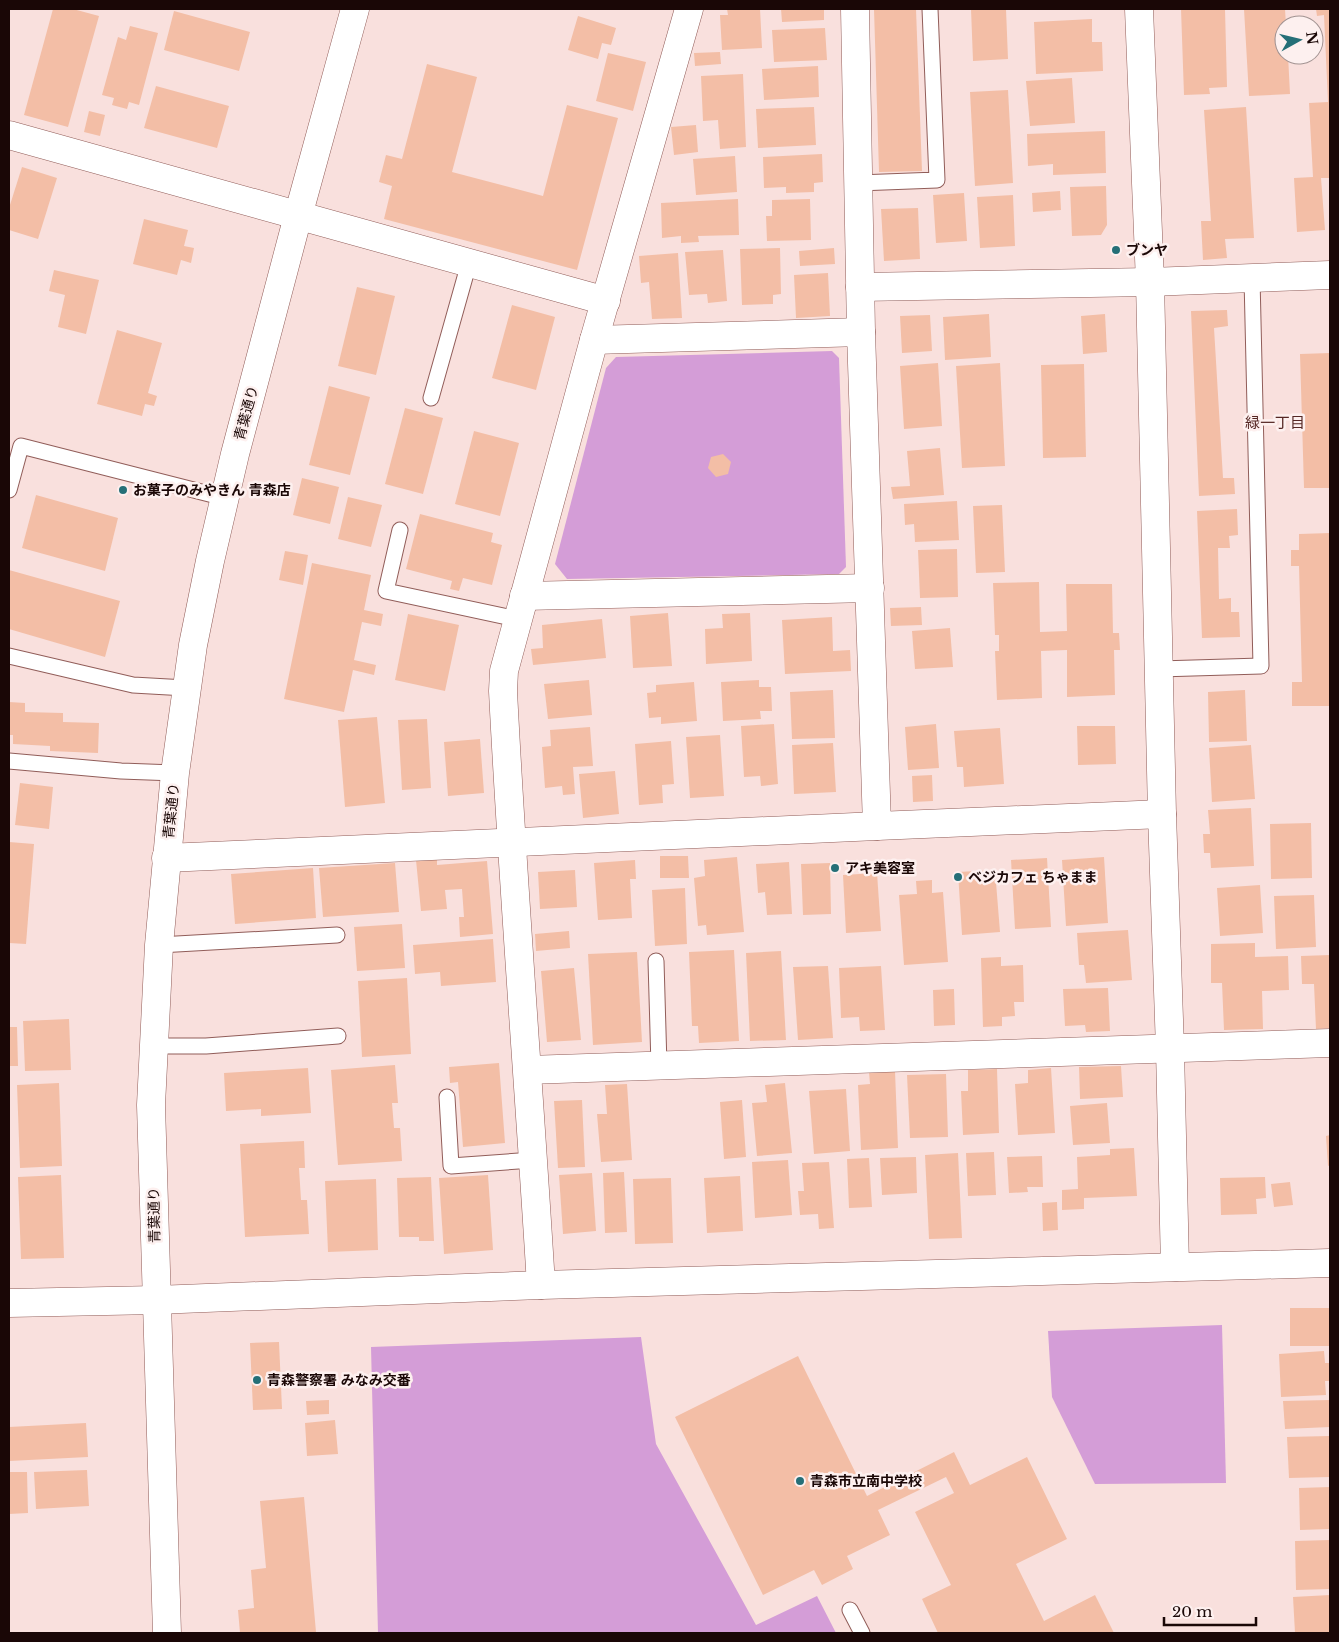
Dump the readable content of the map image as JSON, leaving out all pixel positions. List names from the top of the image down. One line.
{"streets":{"street":["青葉通り"]},"districts":["緑一丁目"],"places":["ブンヤ","お菓子のみやきん 青森店","アキ美容室","ベジカフェ ちゃまま","青森警察署 みなみ交番","青森市立南中学校"],"scale_bar":"20 m","north":"right"}
